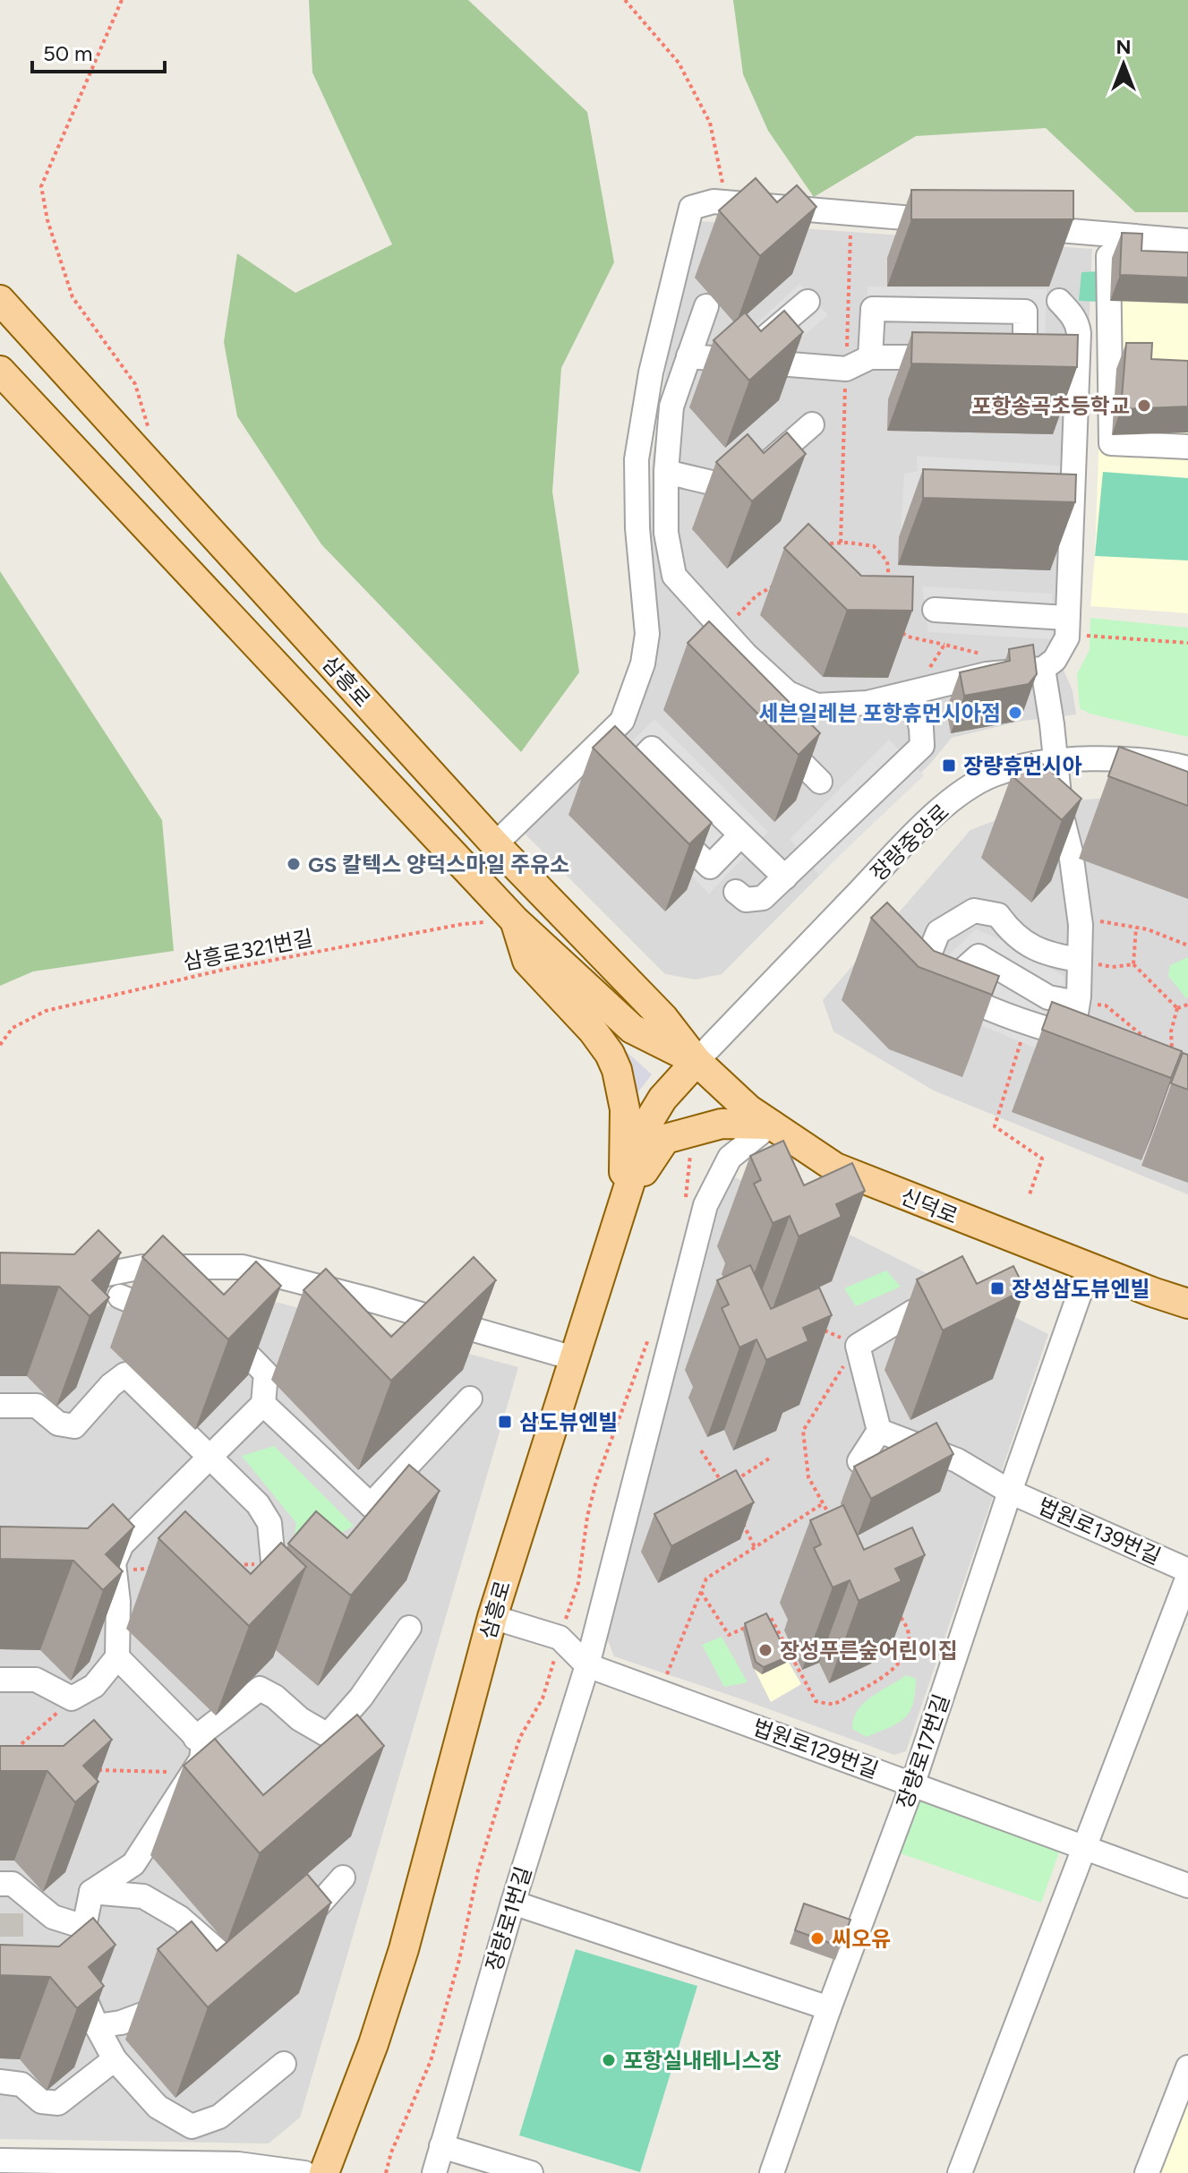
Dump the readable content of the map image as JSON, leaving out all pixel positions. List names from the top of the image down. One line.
{"streets":{"main road":["삼흥로","신덕로"],"street":["장량중앙로","법원로139번길","법원로129번길","장량로17번길","장량로1번길"],"path":["삼흥로321번길"]},"crossings":[["삼흥로","장량중앙로"],["삼흥로","삼흥로321번길"],["삼흥로","신덕로"],["삼흥로","법원로129번길"],["장량중앙로","신덕로"],["신덕로","장량로1번길"],["법원로139번길","장량로17번길"],["법원로129번길","장량로17번길"],["법원로129번길","장량로1번길"]],"places":{"other":["포항송곡초등학교","세븐일레븐 포항휴먼시아점","GS 칼텍스 양덕스마일 주유소","장성푸른숲어린이집","씨오유","포항실내테니스장"],"transit":["장량휴먼시아","장성삼도뷰엔빌","삼도뷰엔빌"]},"scale_bar":"50 m","north":"top"}
